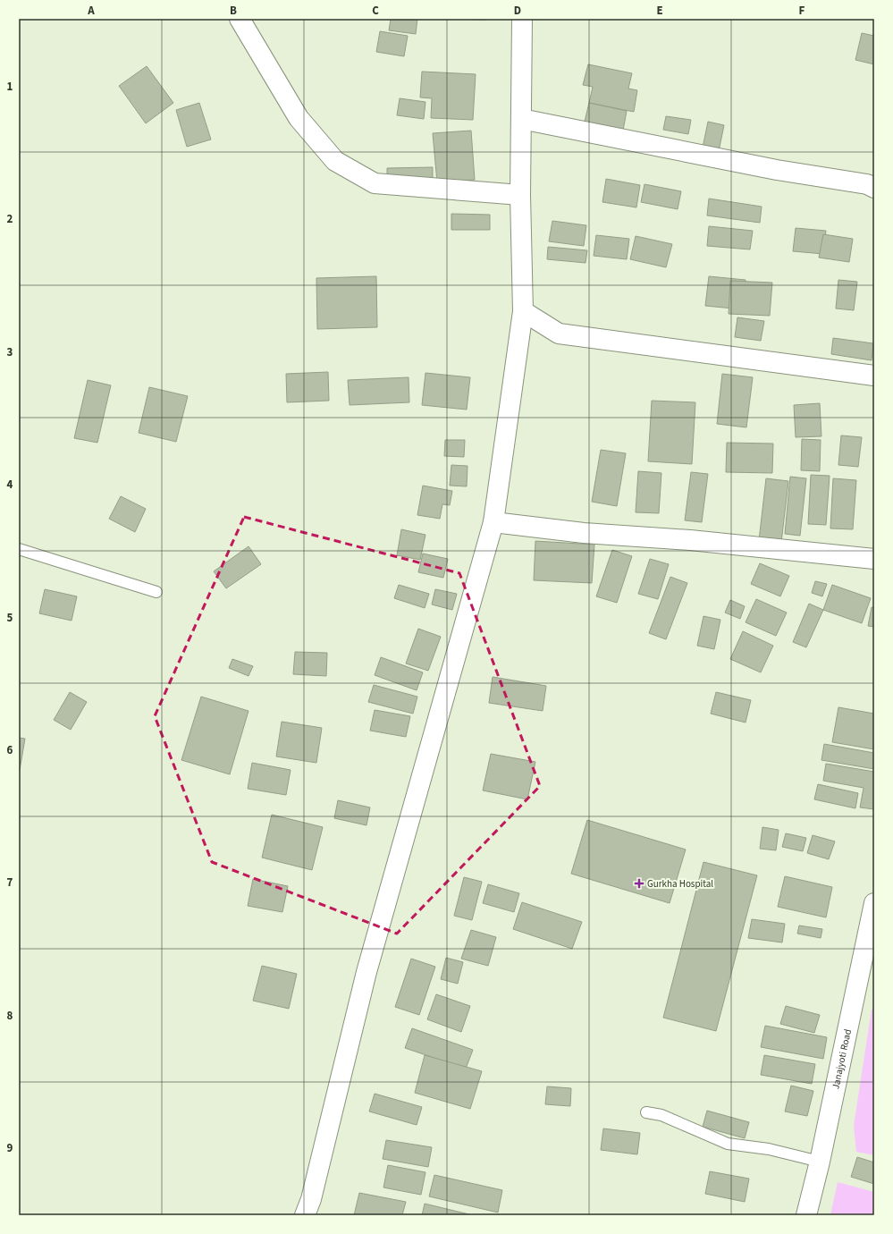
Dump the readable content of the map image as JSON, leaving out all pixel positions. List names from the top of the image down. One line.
{"streets":{"street":["Janajyoti Road"]},"places":{"health":["Gurkha Hospital"]},"grid":{"columns":["A","B","C","D","E","F"],"rows":["1","2","3","4","5","6","7","8","9"]}}
